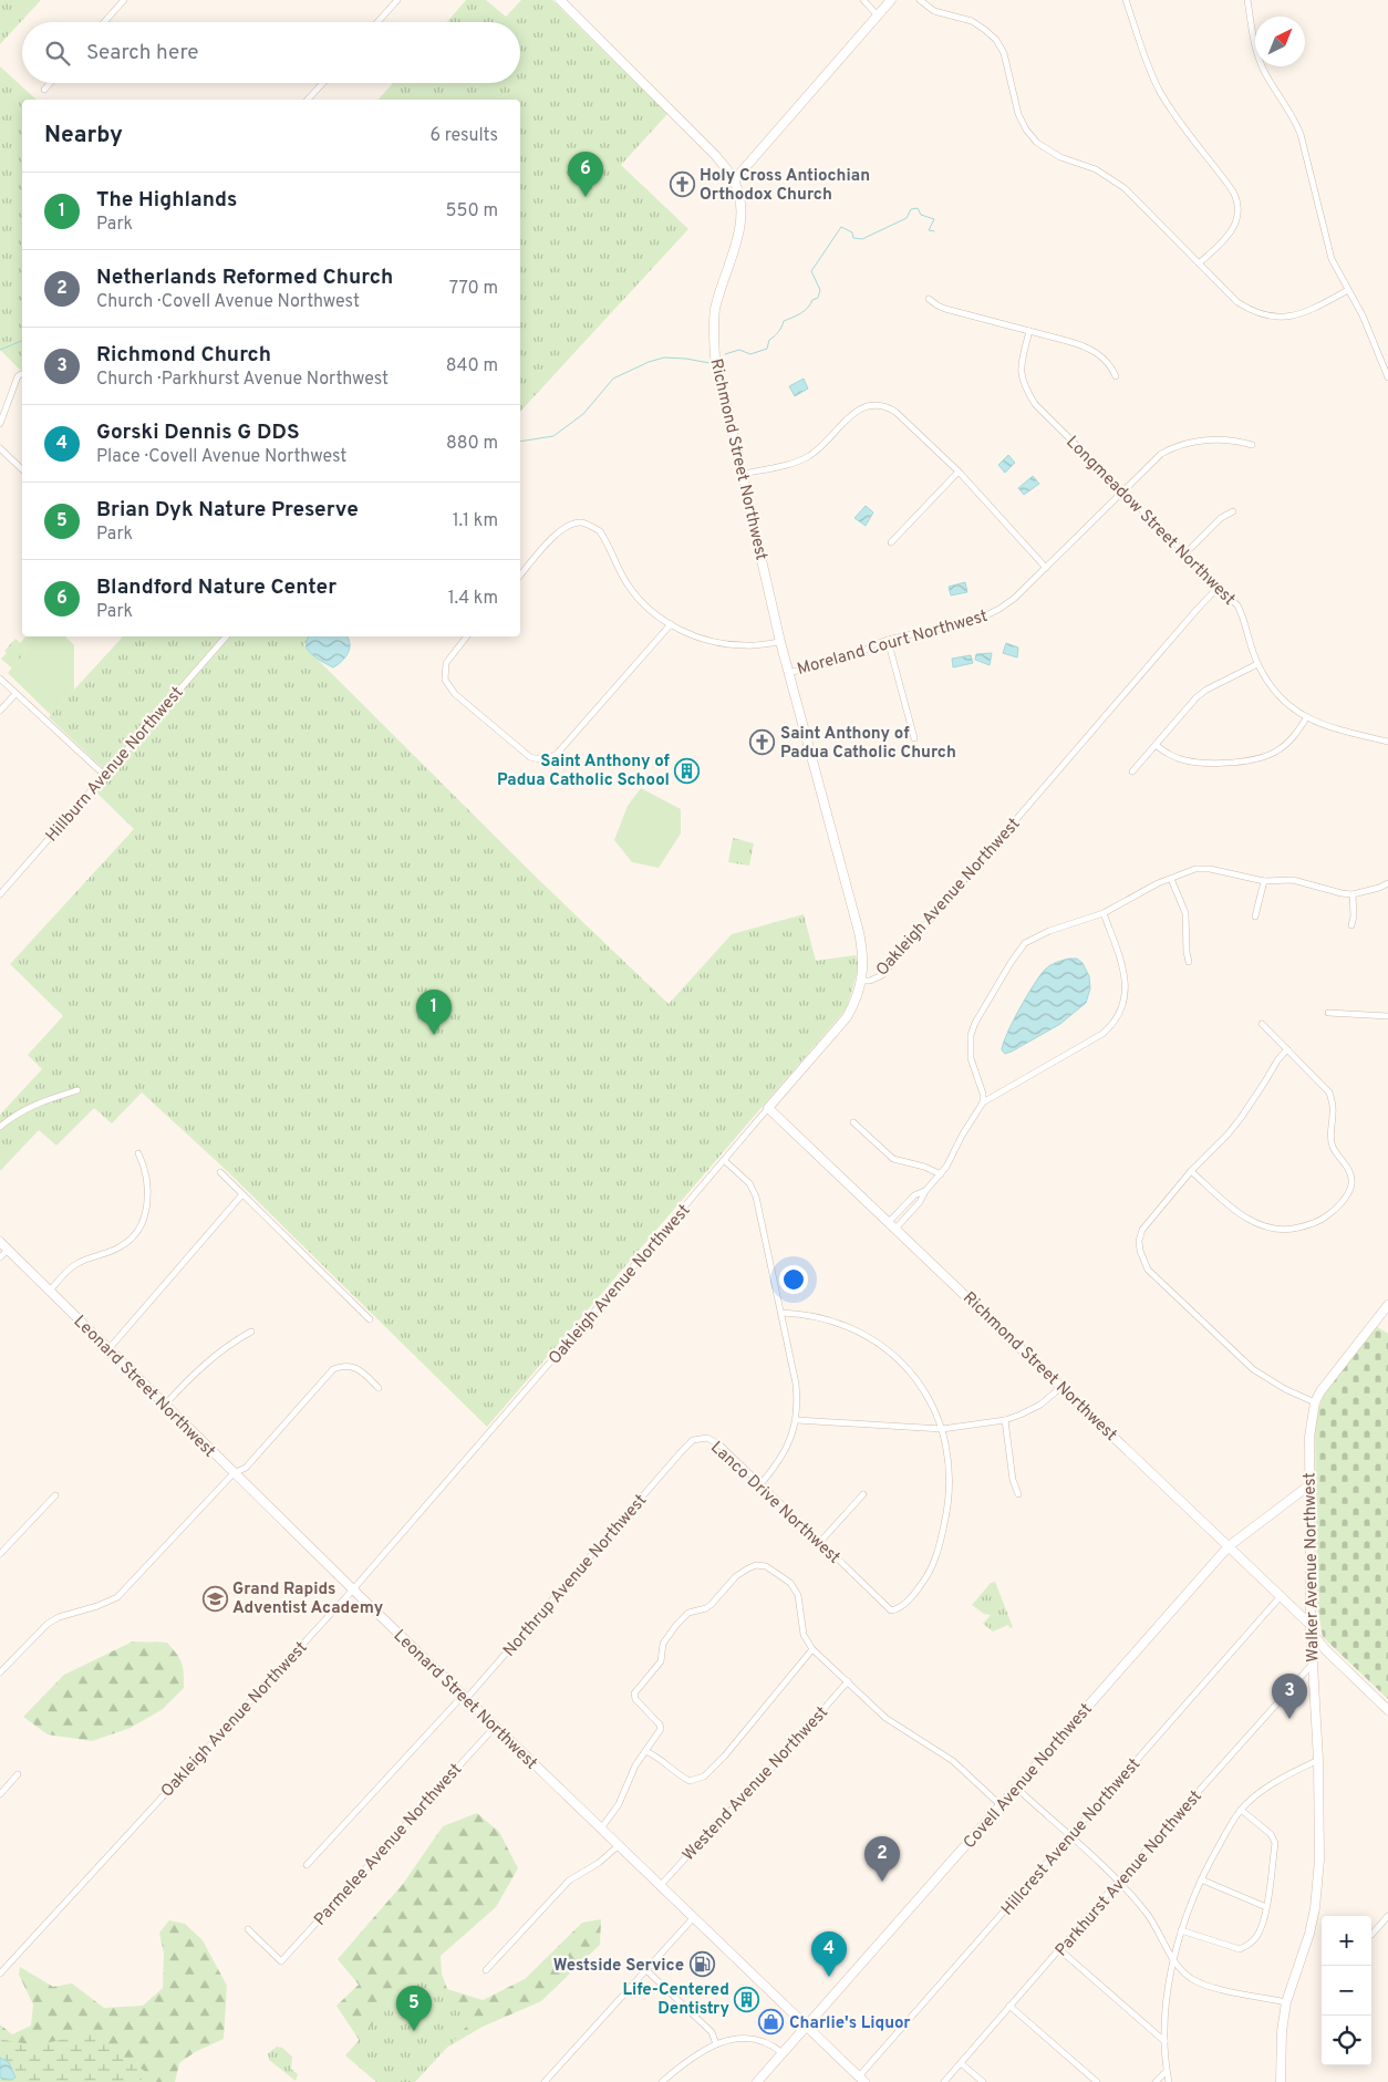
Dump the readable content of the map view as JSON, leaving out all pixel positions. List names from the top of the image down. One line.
{"streets":{"street":["Richmond Street Northwest","Longmeadow Street Northwest","Moreland Court Northwest","Hillburn Avenue Northwest","Oakleigh Avenue Northwest","Leonard Street Northwest","Lanco Drive Northwest","Walker Avenue Northwest","Northrup Avenue Northwest","Covell Avenue Northwest","Westend Avenue Northwest","Hillcrest Avenue Northwest","Parmelee Avenue Northwest","Parkhurst Avenue Northwest"]},"crossings":[["Richmond Street Northwest","Moreland Court Northwest"],["Richmond Street Northwest","Oakleigh Avenue Northwest"],["Richmond Street Northwest","Walker Avenue Northwest"],["Richmond Street Northwest","Covell Avenue Northwest"],["Richmond Street Northwest","Hillcrest Avenue Northwest"],["Longmeadow Street Northwest","Moreland Court Northwest"],["Longmeadow Street Northwest","Oakleigh Avenue Northwest"],["Oakleigh Avenue Northwest","Leonard Street Northwest"],["Leonard Street Northwest","Northrup Avenue Northwest"],["Leonard Street Northwest","Covell Avenue Northwest"],["Leonard Street Northwest","Westend Avenue Northwest"],["Leonard Street Northwest","Hillcrest Avenue Northwest"],["Leonard Street Northwest","Parmelee Avenue Northwest"],["Lanco Drive Northwest","Northrup Avenue Northwest"],["Walker Avenue Northwest","Covell Avenue Northwest"],["Walker Avenue Northwest","Parkhurst Avenue Northwest"]],"places":{"church":["Holy Cross Antiochian Orthodox Church","Saint Anthony of Padua Catholic Church"],"building":["Saint Anthony of Padua Catholic School","Life-Centered Dentistry"],"school or university":["Grand Rapids Adventist Academy"],"fuel station":["Westside Service"],"shop":["Charlie's Liquor"]},"north":"top right","page":{"search":"Search here","heading":["Nearby","6 results"],"pins":["6","1","3","2","4","5"],"list":[{"mark":"1","name":"The Highlands","note":"Park","value":"550 m"},{"mark":"2","name":"Netherlands Reformed Church","note":"Church · Covell Avenue Northwest","value":"770 m"},{"mark":"3","name":"Richmond Church","note":"Church · Parkhurst Avenue Northwest","value":"840 m"},{"mark":"4","name":"Gorski Dennis G DDS","note":"Place · Covell Avenue Northwest","value":"880 m"},{"mark":"5","name":"Brian Dyk Nature Preserve","note":"Park","value":"1.1 km"},{"mark":"6","name":"Blandford Nature Center","note":"Park","value":"1.4 km"}],"map_buttons":["+","−"]}}
